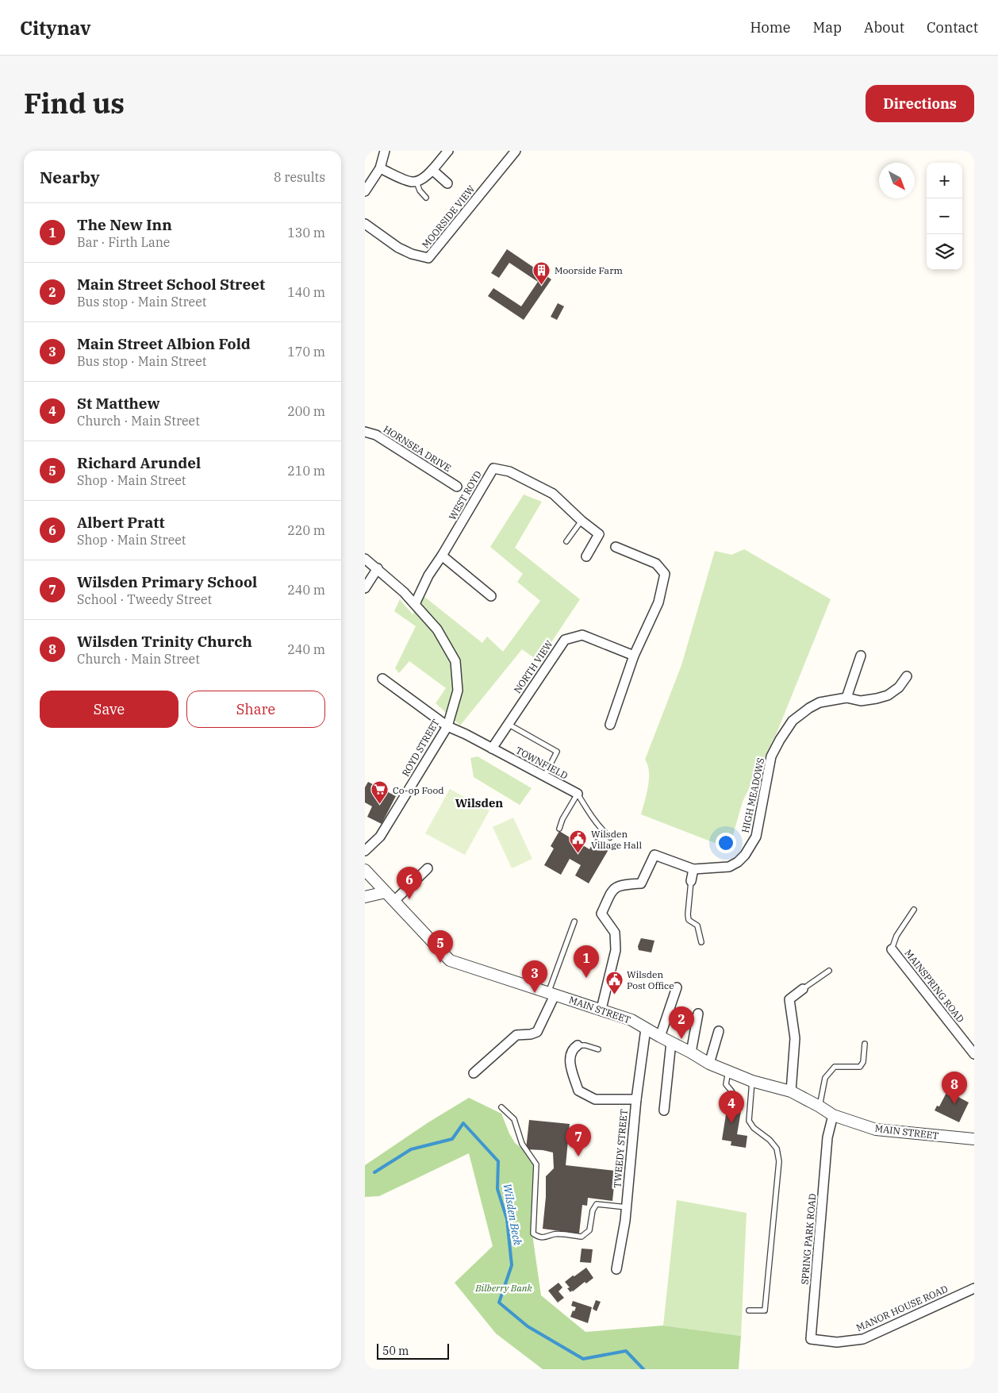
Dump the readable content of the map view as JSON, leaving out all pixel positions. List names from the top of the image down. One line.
{"streets":{"street":["MOORSIDE VIEW","HORNSEA DRIVE","WEST ROYD","NORTH VIEW","ROYD STREET","TOWNFIELD","HIGH MEADOWS","MAINSPRING ROAD","MAIN STREET","TWEEDY STREET","SPRING PARK ROAD","MANOR HOUSE ROAD"]},"crossings":[["WEST ROYD","ROYD STREET"],["NORTH VIEW","TOWNFIELD"],["ROYD STREET","TOWNFIELD"],["MAIN STREET","TWEEDY STREET"],["MAIN STREET","SPRING PARK ROAD"],["SPRING PARK ROAD","MANOR HOUSE ROAD"]],"districts":["Wilsden"],"water":["Wilsden Beck"],"parks":["Bilberry Bank"],"places":{"building":["Moorside Farm"],"supermarket":["Co-op Food"],"public building":["Wilsden Village Hall","Wilsden Post Office"]},"scale_bar":"50 m","north":"bottom right","page":{"header":"Citynav","nav":["Home","Map","About","Contact"],"title":"Find us","buttons":["Directions",["Save","Share"]],"heading":["Nearby","8 results"],"map_buttons":["+","−"],"list":[{"mark":"1","name":"The New Inn","note":"Bar · Firth Lane","value":"130 m"},{"mark":"2","name":"Main Street School Street","note":"Bus stop · Main Street","value":"140 m"},{"mark":"3","name":"Main Street Albion Fold","note":"Bus stop · Main Street","value":"170 m"},{"mark":"4","name":"St Matthew","note":"Church · Main Street","value":"200 m"},{"mark":"5","name":"Richard Arundel","note":"Shop · Main Street","value":"210 m"},{"mark":"6","name":"Albert Pratt","note":"Shop · Main Street","value":"220 m"},{"mark":"7","name":"Wilsden Primary School","note":"School · Tweedy Street","value":"240 m"},{"mark":"8","name":"Wilsden Trinity Church","note":"Church · Main Street","value":"240 m"}],"pins":["6","5","1","3","2","8","4","7"],"scale":"50 m"}}
